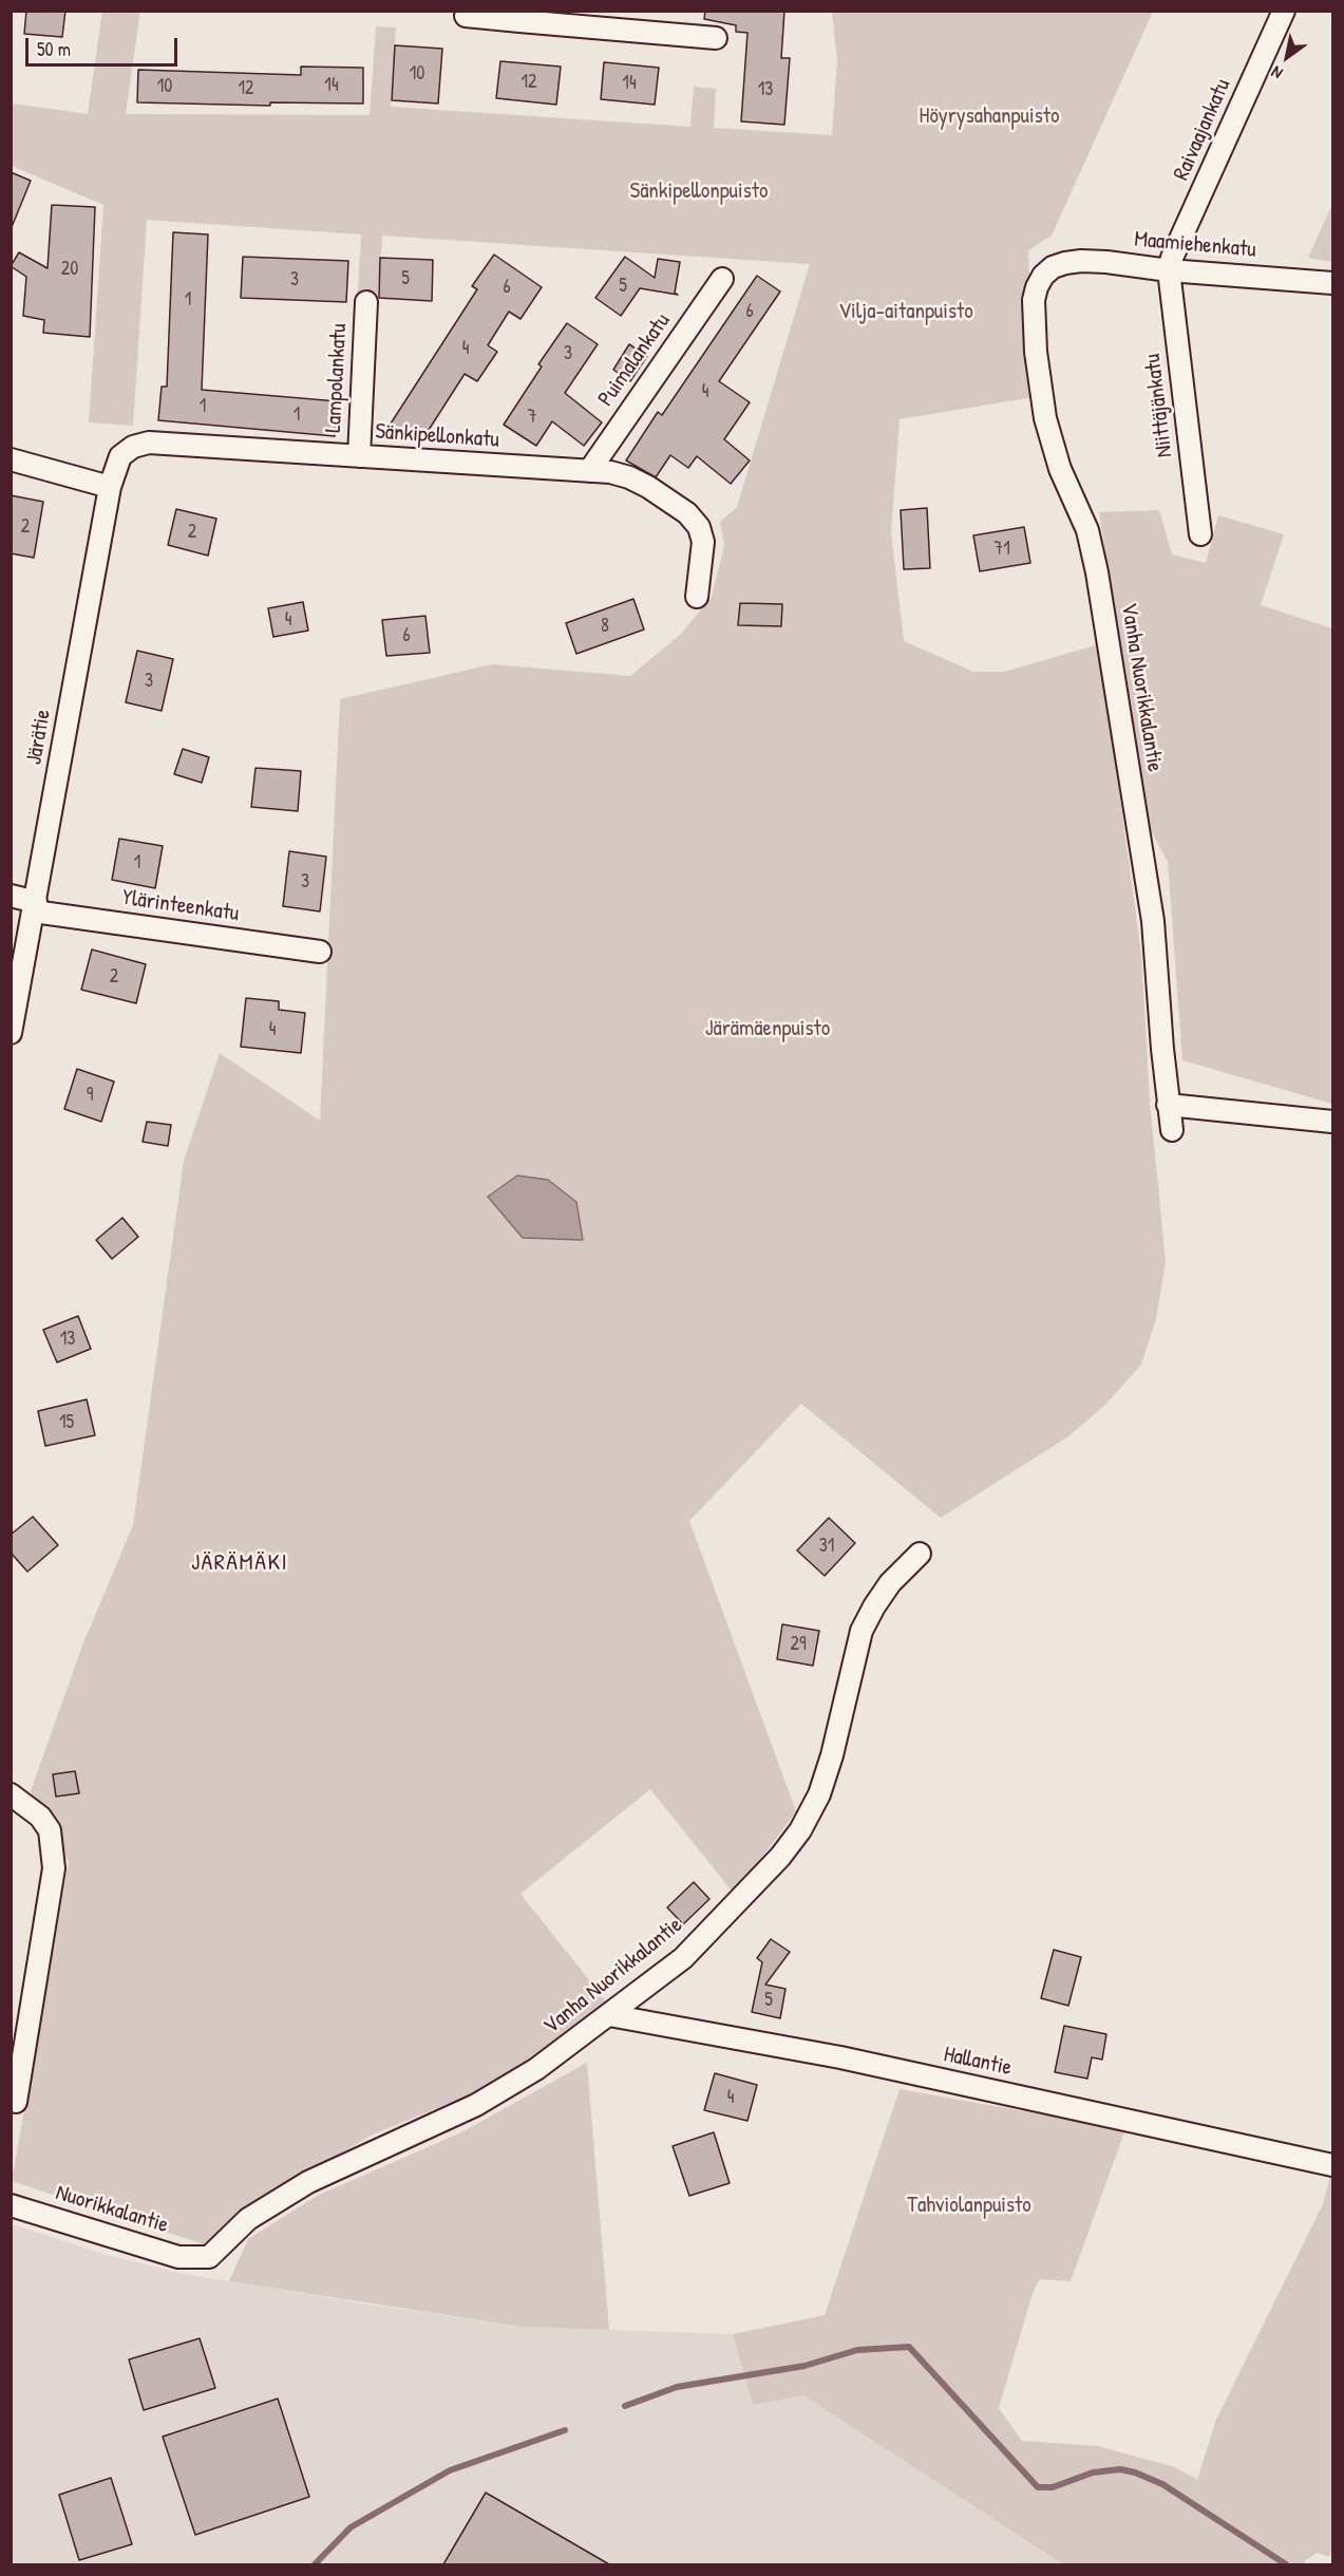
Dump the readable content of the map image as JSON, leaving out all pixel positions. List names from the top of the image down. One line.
{"streets":{"street":["Raivaajankatu","Maamiehenkatu","Puimalankatu","Lampolankatu","Niittäjänkatu","Sänkipellonkatu","Vanha Nuorikkalantie","Järätie","Ylärinteenkatu","Hallantie","Nuorikkalantie"]},"crossings":[["Raivaajankatu","Maamiehenkatu"],["Raivaajankatu","Niittäjänkatu"],["Maamiehenkatu","Niittäjänkatu"],["Maamiehenkatu","Vanha Nuorikkalantie"],["Puimalankatu","Sänkipellonkatu"],["Lampolankatu","Sänkipellonkatu"],["Sänkipellonkatu","Järätie"],["Vanha Nuorikkalantie","Hallantie"],["Vanha Nuorikkalantie","Nuorikkalantie"],["Järätie","Ylärinteenkatu"]],"districts":["JÄRÄMÄKI"],"parks":["Höyrysahanpuisto","Sänkipellonpuisto","Vilja-aitanpuisto","Järämäenpuisto","Tahviolanpuisto"],"house_numbers":["10","12","14","14","10","12","13","20","5","3","5","6","1","6","4","3","4","1","1","7","2","2","71","4","8","6","3","1","3","2","4","9","13","15","31","29","5","4"],"scale_bar":"50 m","north":"bottom left"}
